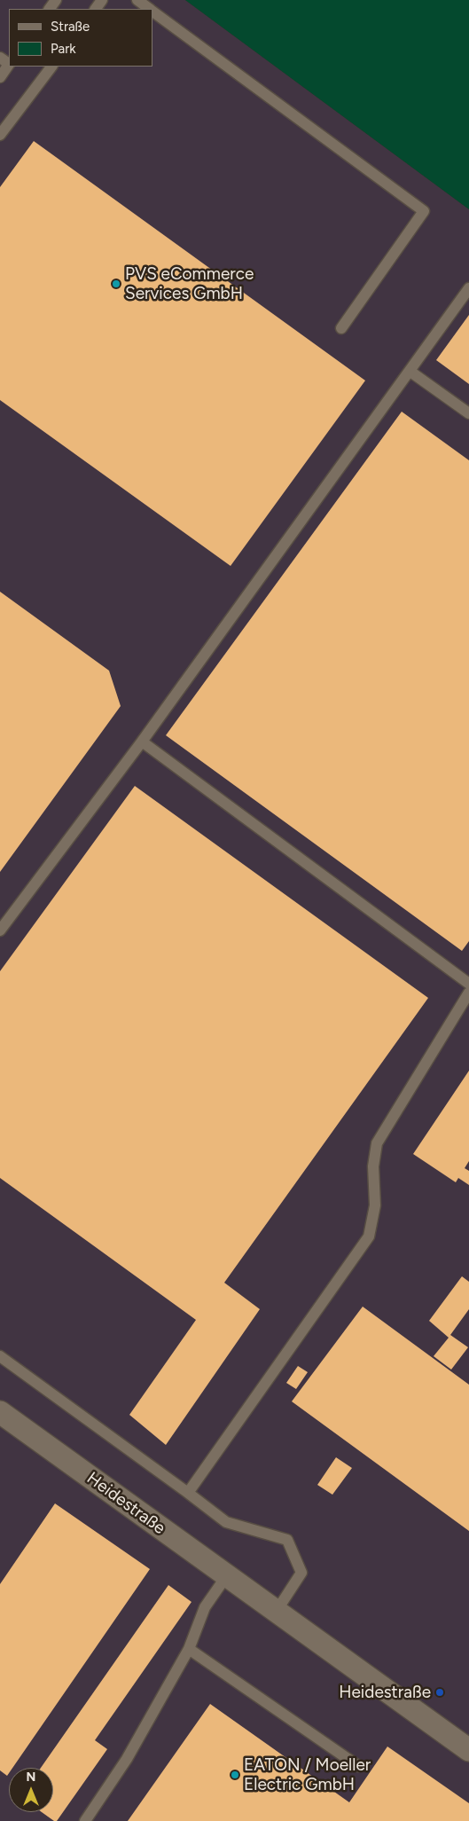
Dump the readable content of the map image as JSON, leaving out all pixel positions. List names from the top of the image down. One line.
{"streets":{"street":["Heidestraße"]},"places":["PVS eCommerce Services GmbH","Heidestraße","EATON / Moeller Electric GmbH"],"legend":["Straße","Park"],"north":"top"}
